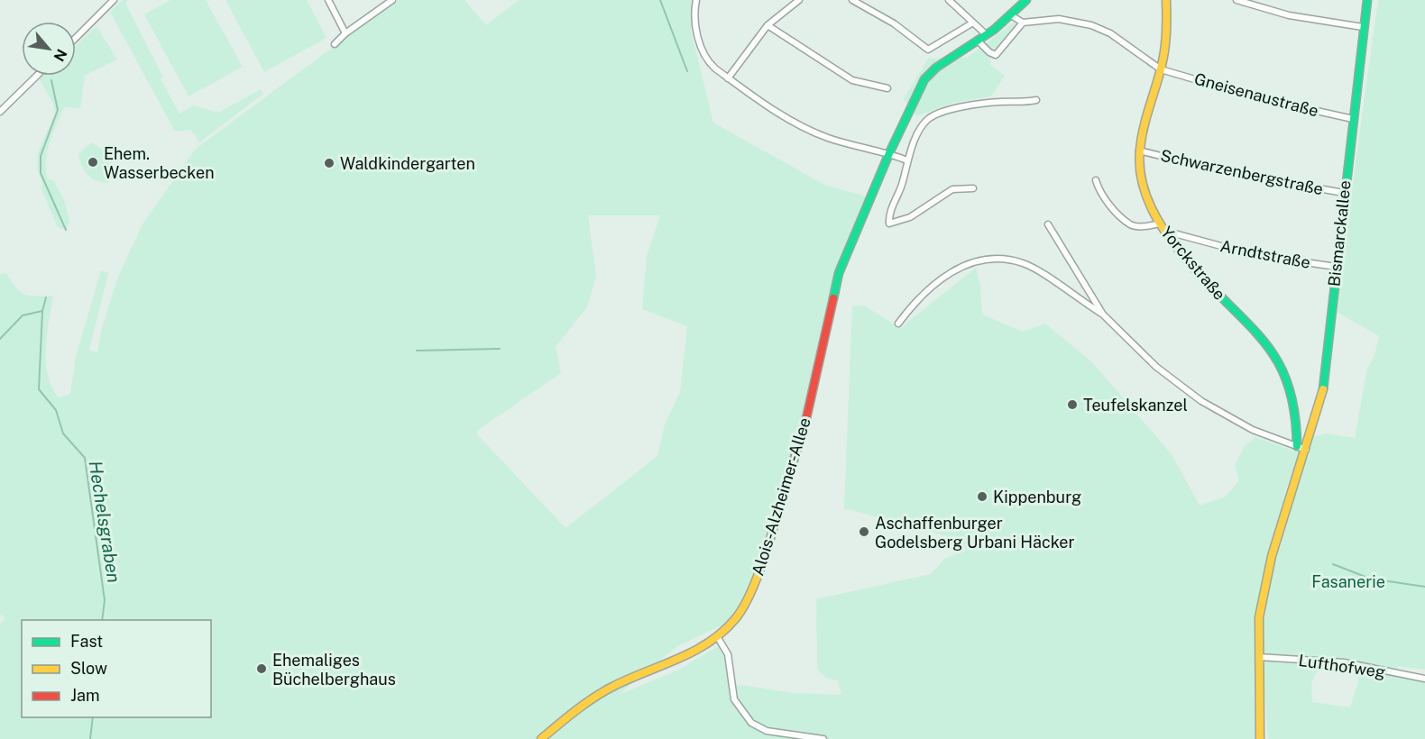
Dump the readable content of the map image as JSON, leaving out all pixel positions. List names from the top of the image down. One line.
{"streets":{"street":["Gneisenaustraße","Schwarzenbergstraße","Bismarckallee","Arndtstraße","Yorckstraße","Alois-Alzheimer-Allee","Lufthofweg"]},"crossings":[["Gneisenaustraße","Bismarckallee"],["Gneisenaustraße","Yorckstraße"],["Schwarzenbergstraße","Bismarckallee"],["Schwarzenbergstraße","Yorckstraße"],["Bismarckallee","Arndtstraße"],["Bismarckallee","Lufthofweg"],["Arndtstraße","Yorckstraße"]],"water":["Hechelsgraben"],"parks":["Fasanerie"],"places":["Ehem. Wasserbecken","Waldkindergarten","Teufelskanzel","Kippenburg","Aschaffenburger Godelsberg Urbani Häcker","Ehemaliges Büchelberghaus"],"legend":["Fast","Slow","Jam"],"north":"bottom right"}
